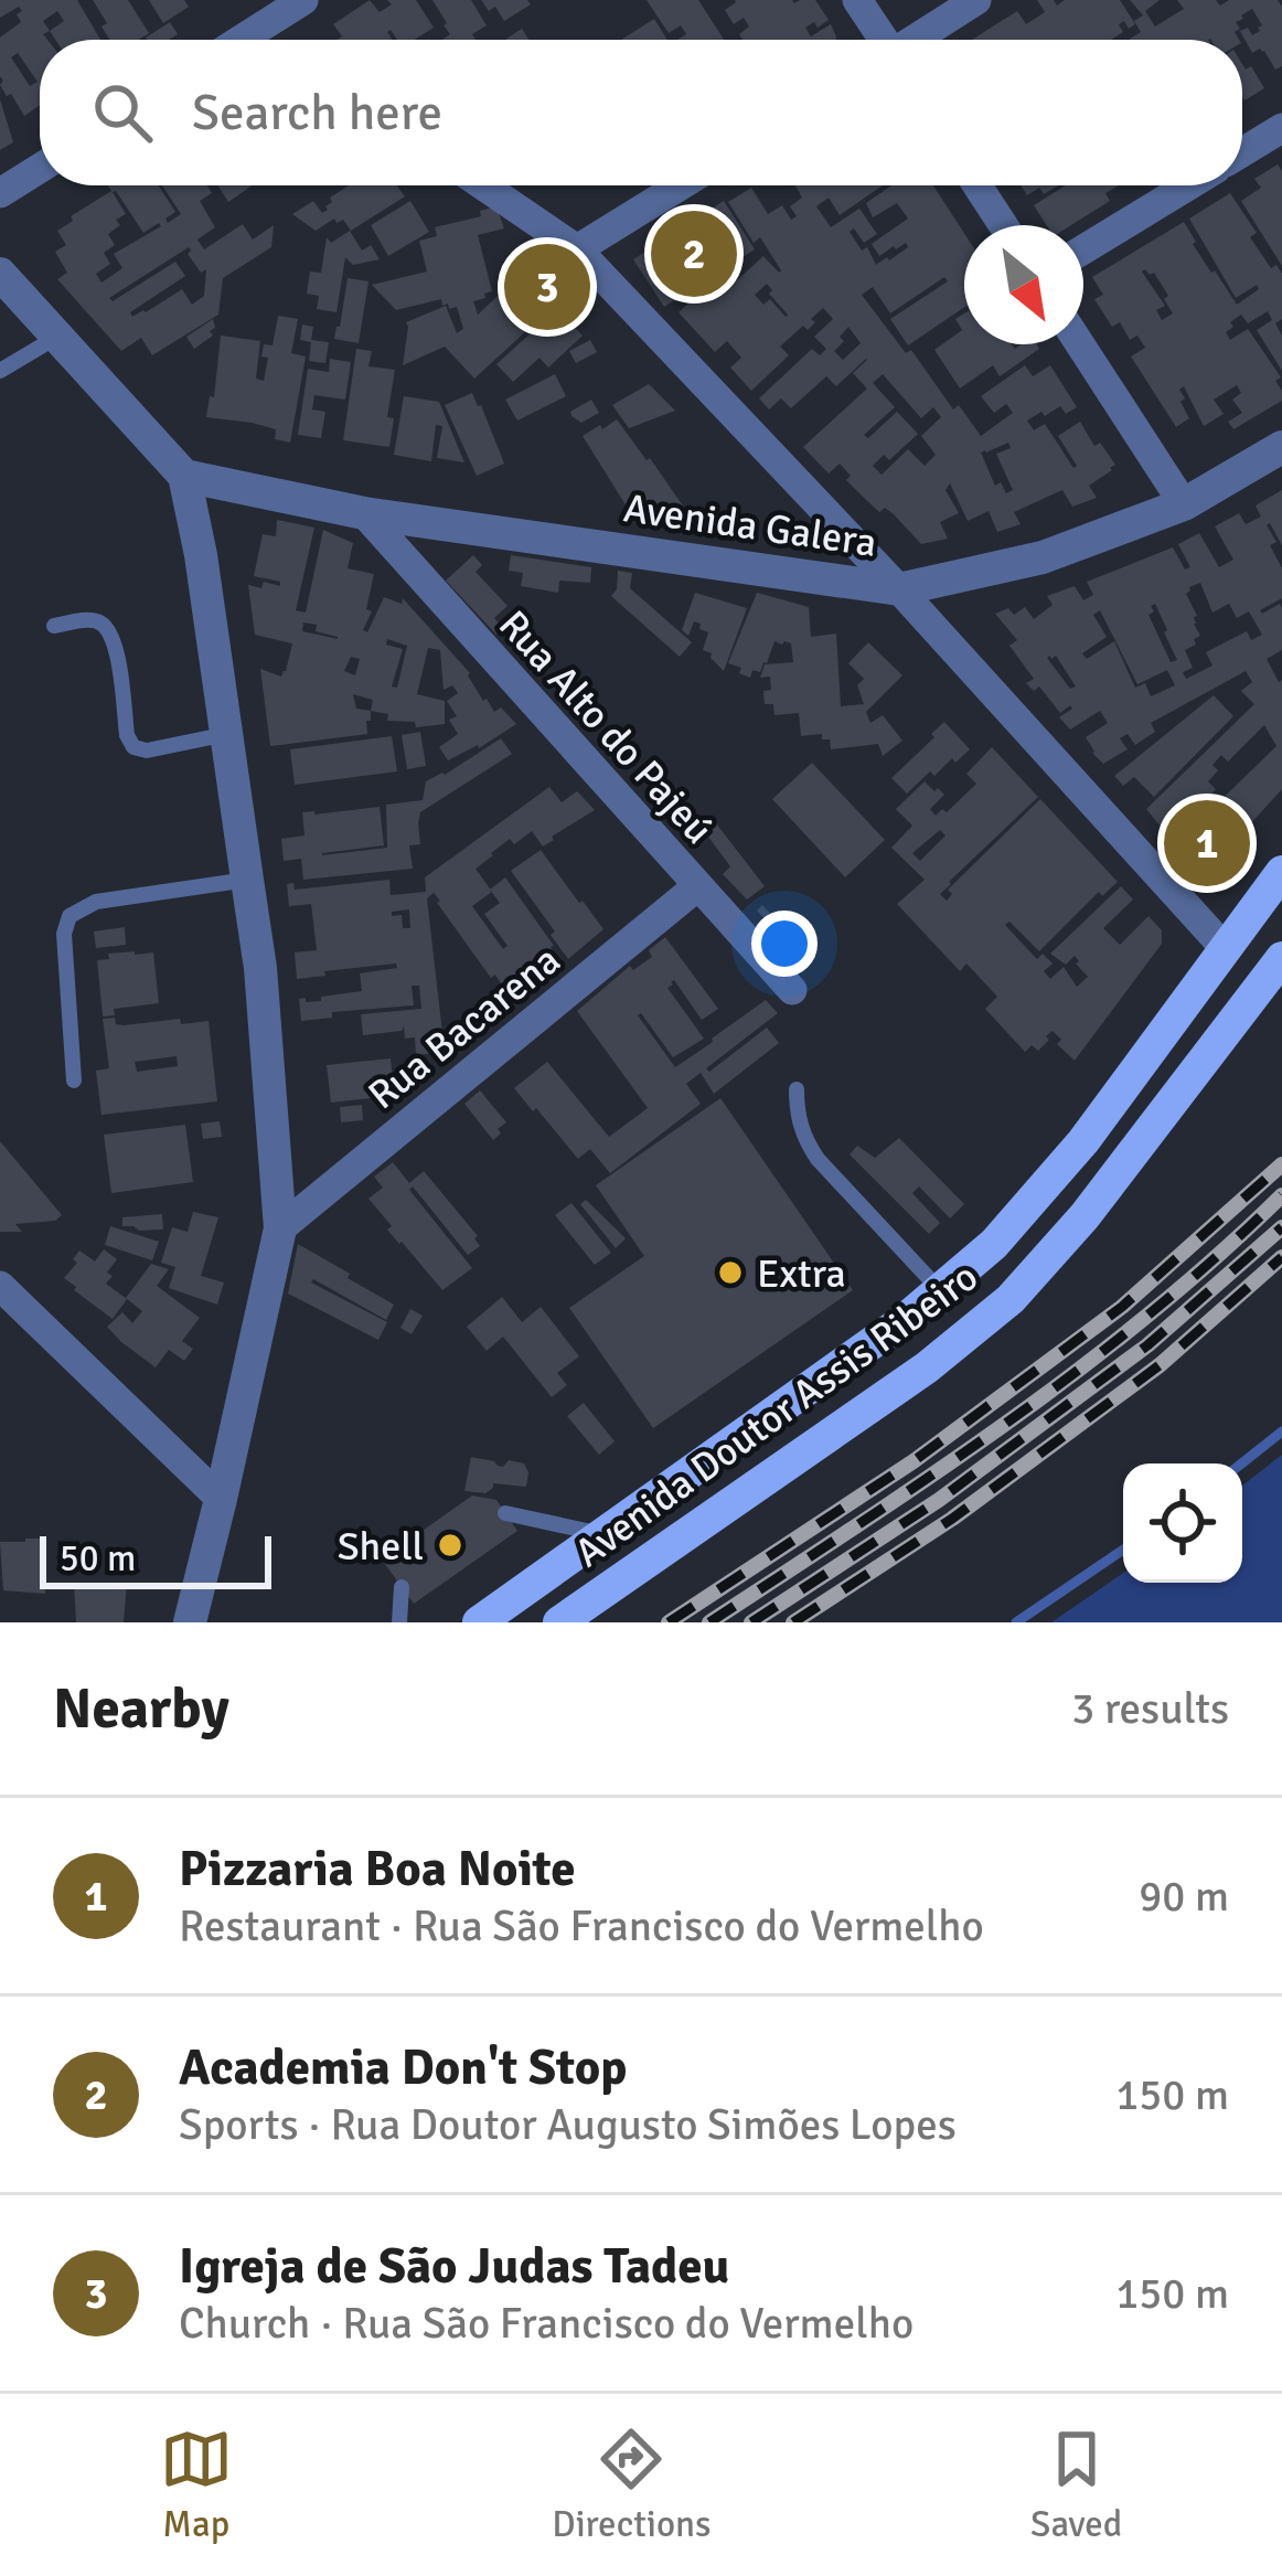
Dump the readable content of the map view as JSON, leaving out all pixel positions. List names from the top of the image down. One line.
{"streets":{"main road":["Avenida Doutor Assis Ribeiro"],"street":["Avenida Galera","Rua Alto do Pajeú","Rua Bacarena"]},"crossings":[["Avenida Galera","Rua Alto do Pajeú"],["Rua Alto do Pajeú","Rua Bacarena"]],"places":["Extra","Shell"],"scale_bar":"50 m","north":"bottom right","page":{"search":"Search here","pins":["2","3","1"],"scale":"50 m","heading":["Nearby","3 results"],"list":[{"mark":"1","name":"Pizzaria Boa Noite","note":"Restaurant · Rua São Francisco do Vermelho","value":"90 m"},{"mark":"2","name":"Academia Don't Stop","note":"Sports · Rua Doutor Augusto Simões Lopes","value":"150 m"},{"mark":"3","name":"Igreja de São Judas Tadeu","note":"Church · Rua São Francisco do Vermelho","value":"150 m"}],"nav":["Map","Directions","Saved"]}}
